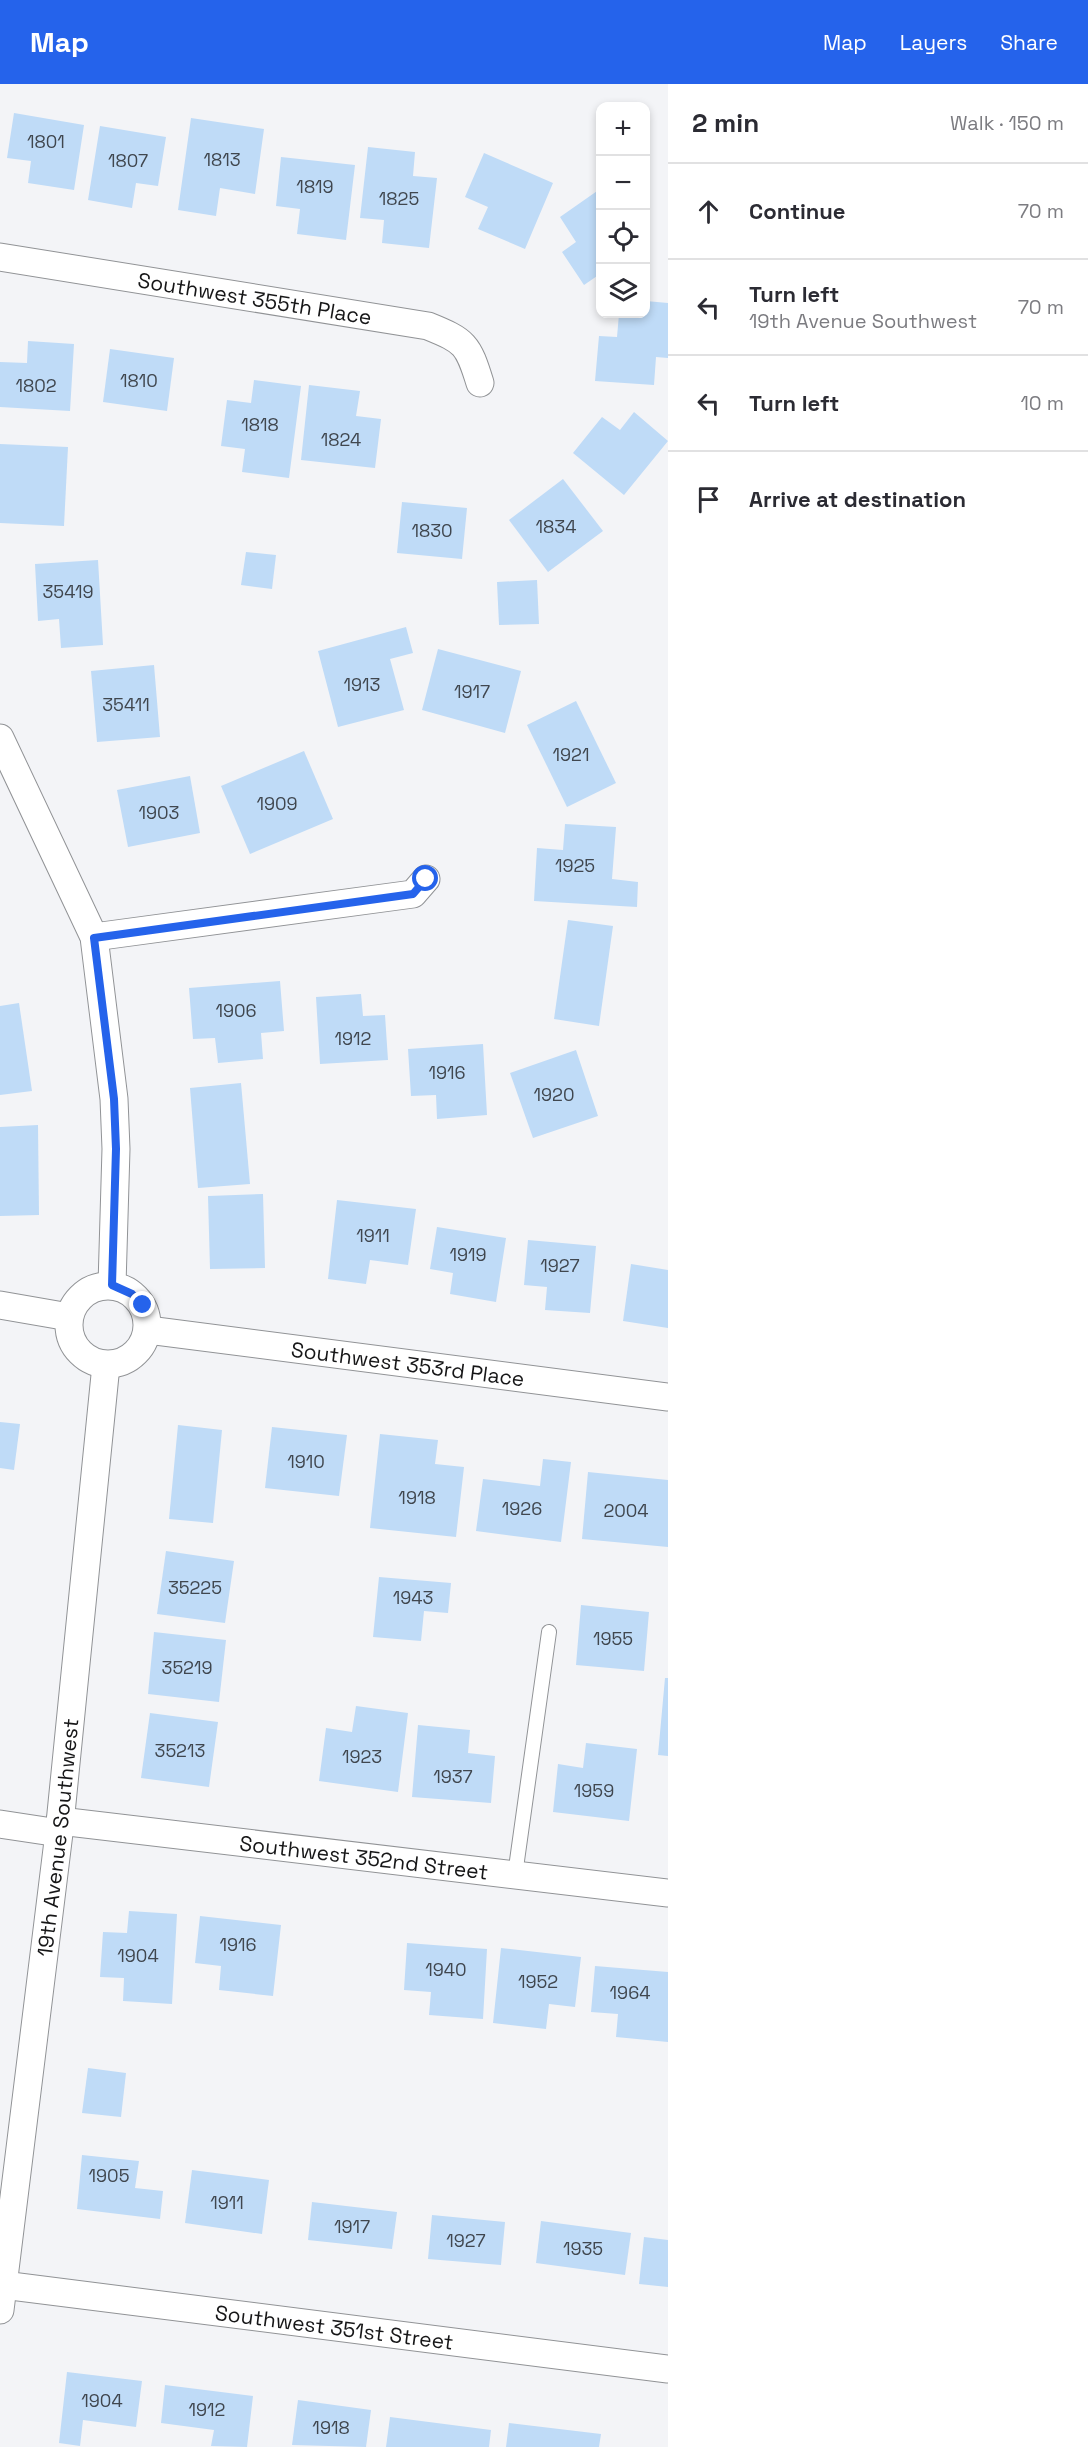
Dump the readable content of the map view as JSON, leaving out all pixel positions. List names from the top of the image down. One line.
{"streets":{"street":["Southwest 355th Place","Southwest 353rd Place","19th Avenue Southwest","Southwest 352nd Street","Southwest 351st Street"]},"crossings":[["Southwest 353rd Place","19th Avenue Southwest"],["19th Avenue Southwest","Southwest 352nd Street"],["19th Avenue Southwest","Southwest 351st Street"]],"house_numbers":["1801","1813","1807","1819","1825","1810","1802","1818","1824","1834","1830","35419","1913","1917","35411","1921","1909","1903","1925","1906","1912","1916","1920","1911","1919","1927","1910","1918","1926","2004","35225","1943","1955","35219","35213","1923","1937","1959","1916","1904","1940","1952","1964","1905","1911","1917","1927","1935","1904","1912","1918"],"page":{"header":"Map","nav":["Map","Layers","Share"],"heading":["2 min","Walk · 150 m"],"map_buttons":["+","−"],"list":[["Continue","70 m"],["Turn left","19th Avenue Southwest","70 m"],["Turn left","10 m"],"Arrive at destination"]}}
